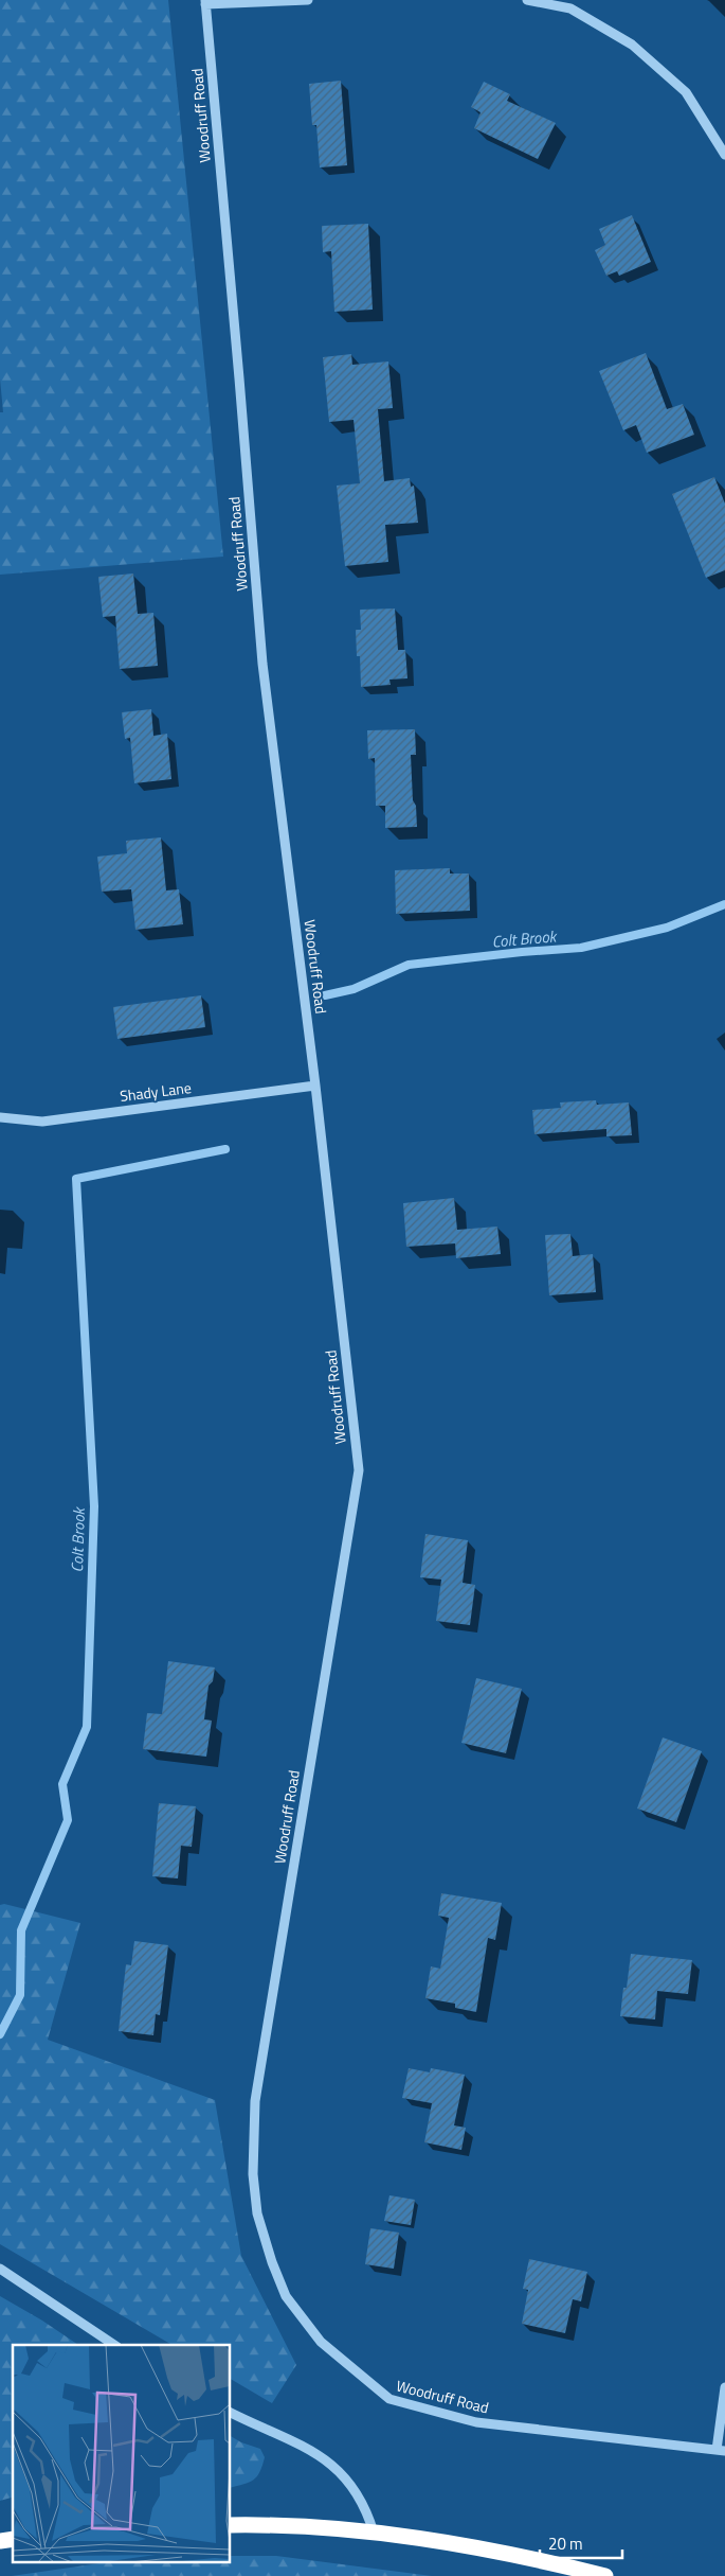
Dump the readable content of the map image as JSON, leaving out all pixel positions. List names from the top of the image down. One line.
{"streets":{"street":["Woodruff Road","Shady Lane"]},"crossings":[["Woodruff Road","Shady Lane"]],"water":["Colt Brook"],"scale_bar":"20 m"}
